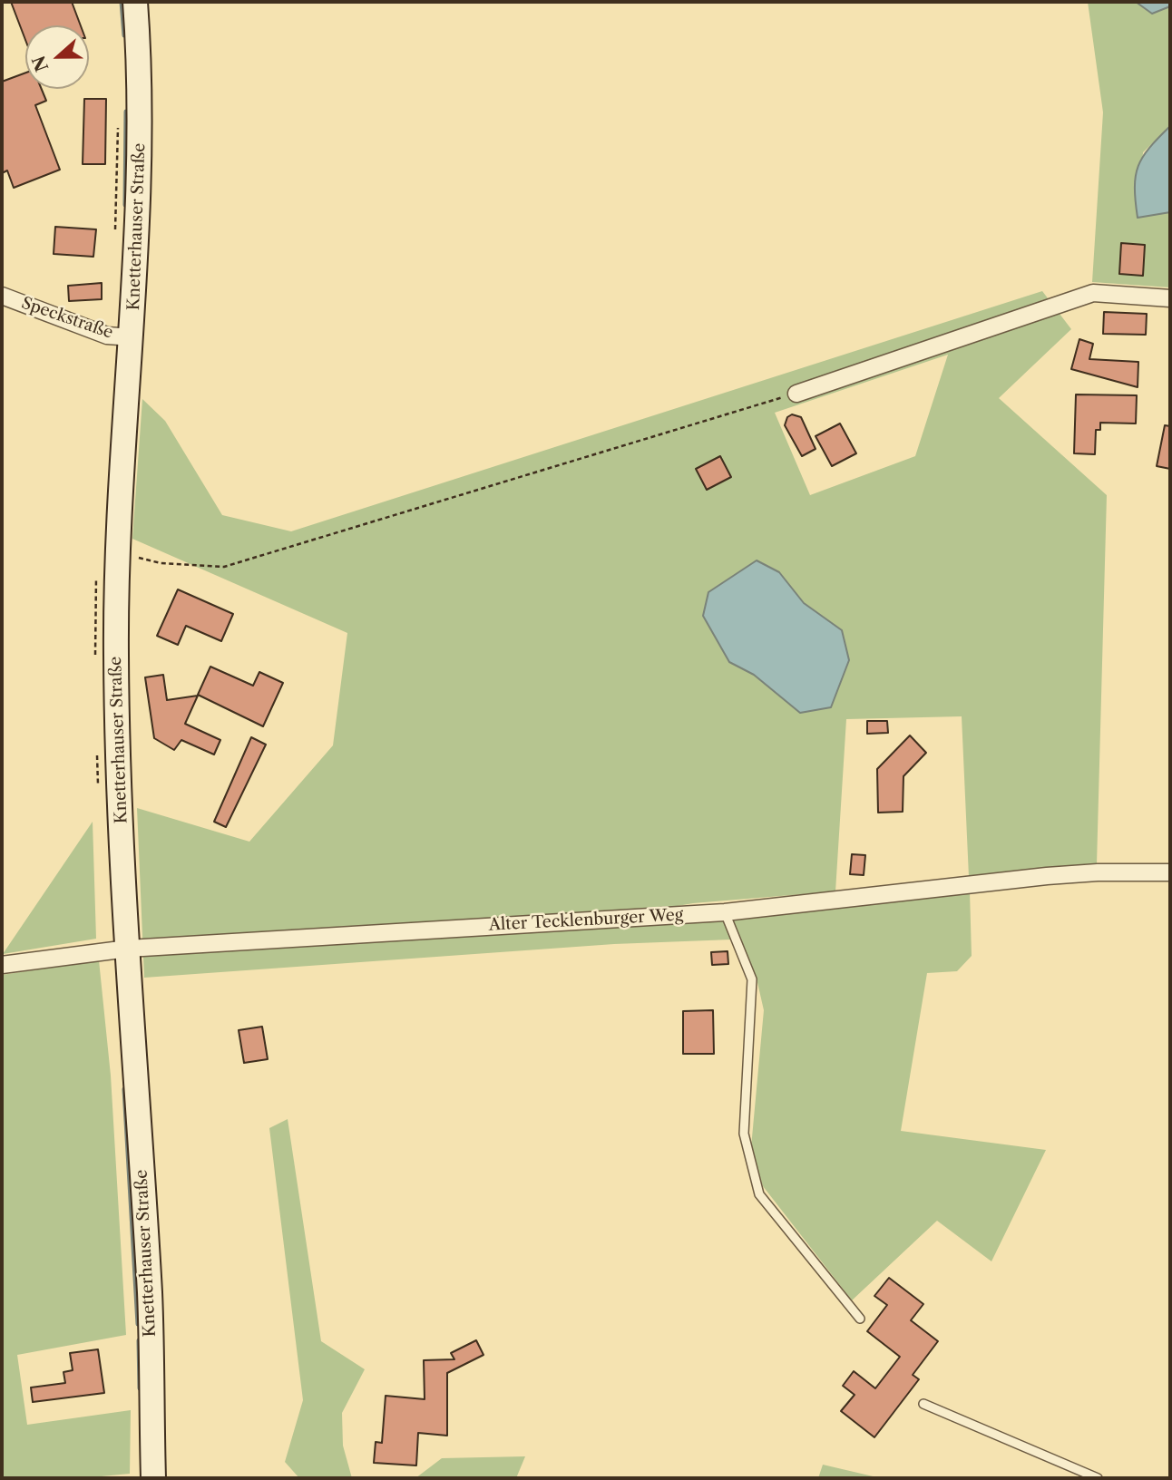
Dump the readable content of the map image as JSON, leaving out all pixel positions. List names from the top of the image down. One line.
{"streets":{"street":["Knetterhauser Straße","Speckstraße","Alter Tecklenburger Weg"]},"crossings":[["Knetterhauser Straße","Speckstraße"],["Knetterhauser Straße","Alter Tecklenburger Weg"]],"north":"left"}
